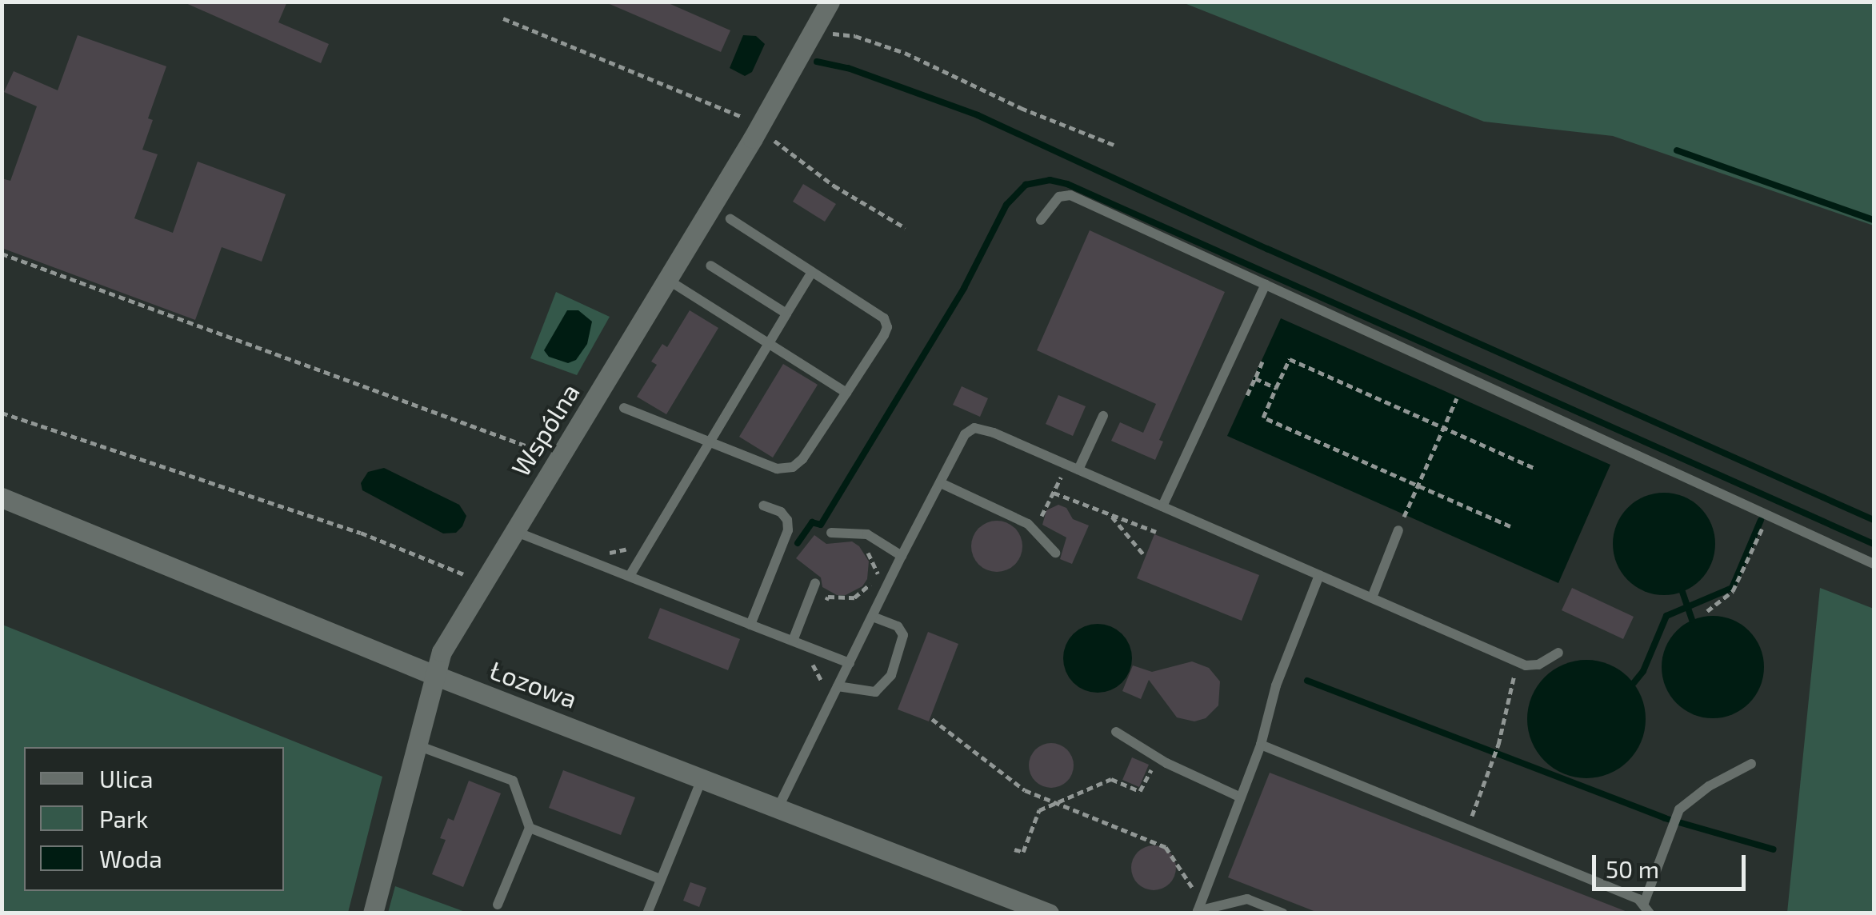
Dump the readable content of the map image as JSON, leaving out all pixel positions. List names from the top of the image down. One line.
{"streets":{"street":["Wspólna","Łozowa"]},"crossings":[["Wspólna","Łozowa"]],"legend":["Ulica","Park","Woda"],"scale_bar":"50 m"}
